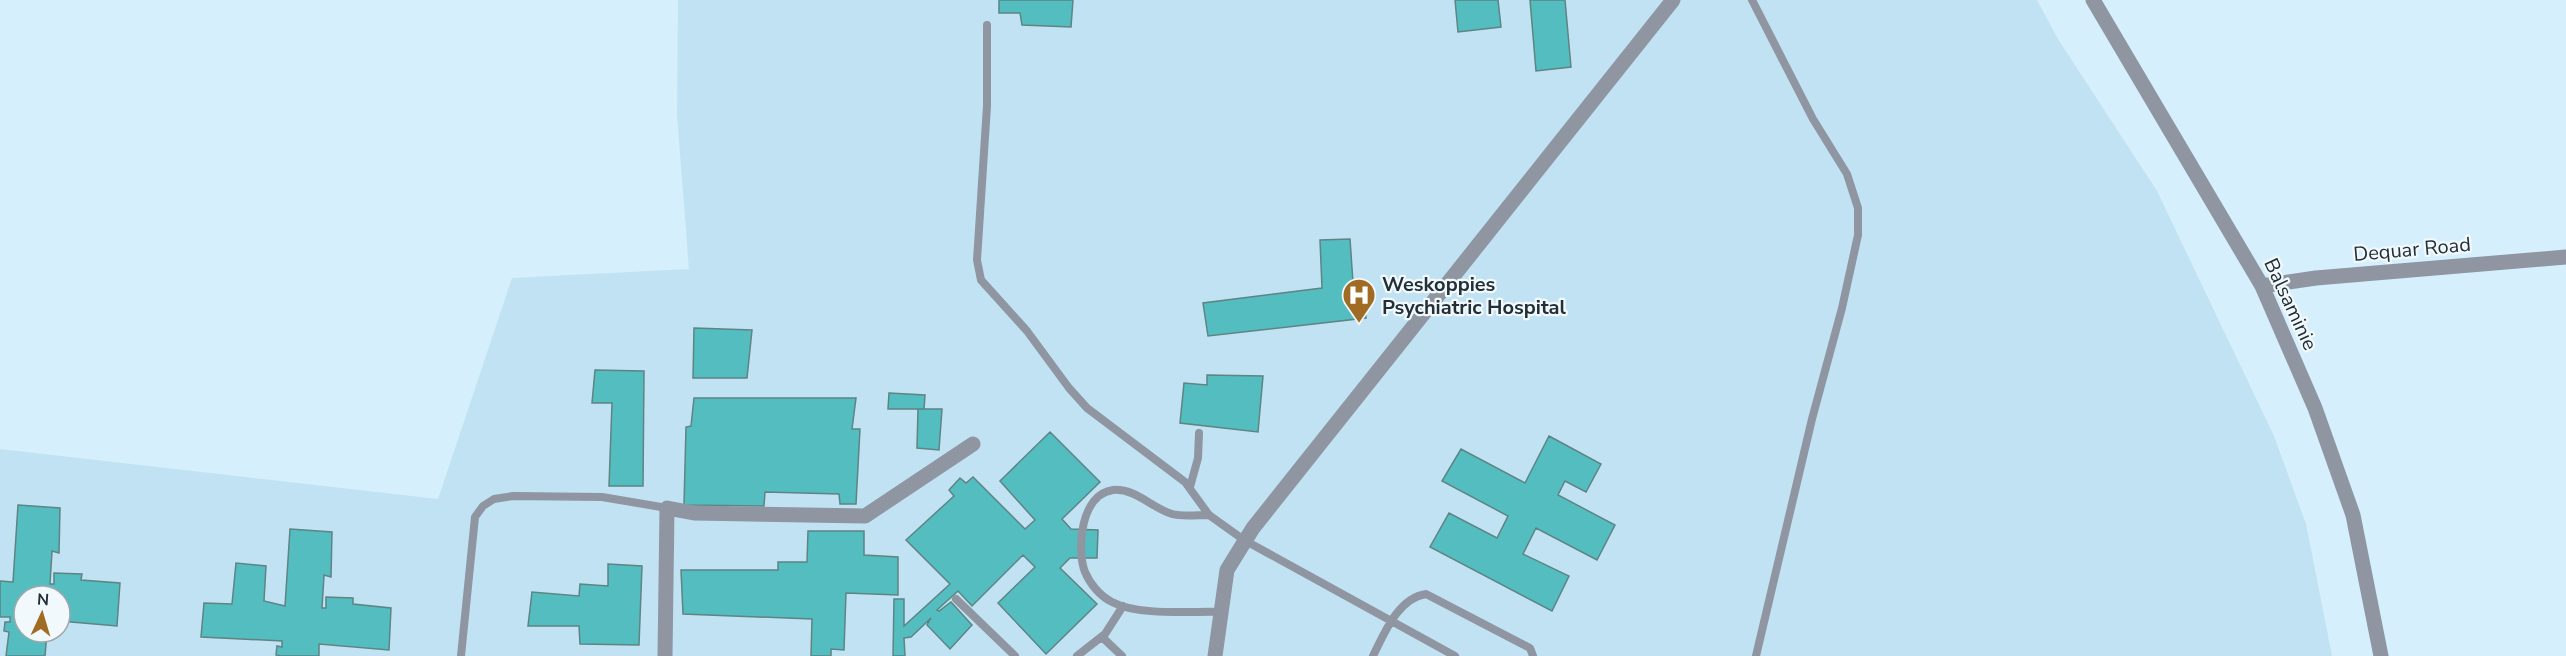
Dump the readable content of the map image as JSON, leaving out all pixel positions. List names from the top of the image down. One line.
{"streets":{"street":["Dequar Road","Balsaminie"]},"crossings":[["Dequar Road","Balsaminie"]],"places":{"hospital":["Weskoppies Psychiatric Hospital"]},"north":"top"}
